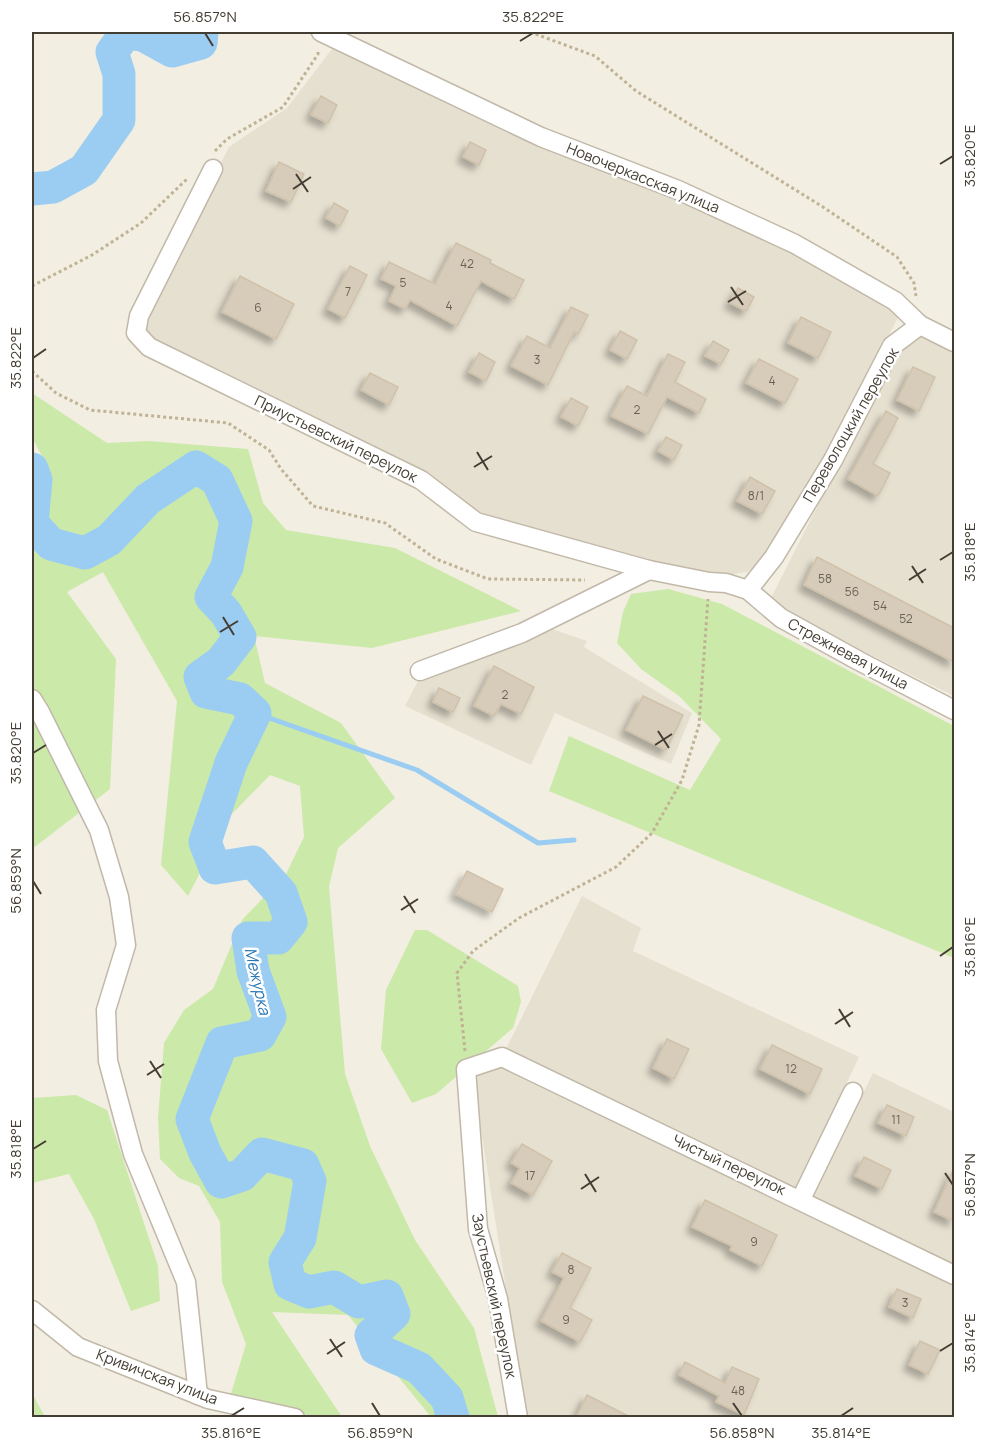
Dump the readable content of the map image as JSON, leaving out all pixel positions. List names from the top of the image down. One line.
{"streets":{"street":["Новочеркасская улица","Переволоцкий переулок","Приустьевский переулок","Стрежневая улица","Чистый переулок","Заустьевский переулок","Кривичская улица"]},"crossings":[["Новочеркасская улица","Переволоцкий переулок"],["Переволоцкий переулок","Приустьевский переулок"],["Переволоцкий переулок","Стрежневая улица"],["Приустьевский переулок","Стрежневая улица"],["Чистый переулок","Заустьевский переулок"]],"water":["Межурка"],"house_numbers":["42","5","7","4","6","3","4","2","8/1","58","56","54","52","2","12","11","17","9","8","3","9","48"],"coordinates":["56.857°N","35.822°E","35.820°E","35.818°E","56.859°N","35.816°E","35.814°E","56.858°N"]}
